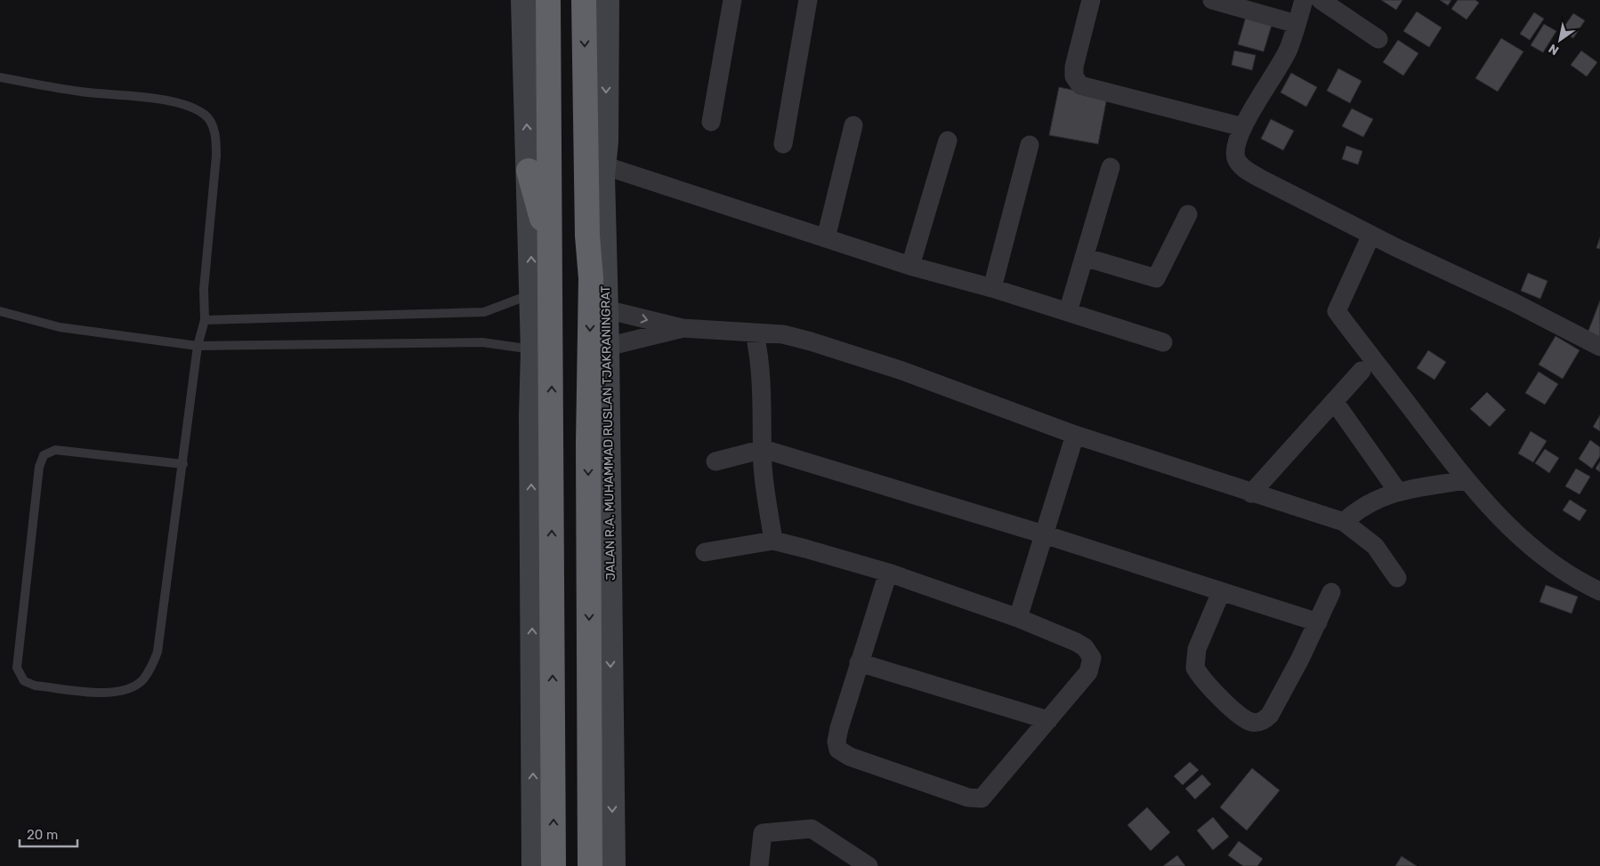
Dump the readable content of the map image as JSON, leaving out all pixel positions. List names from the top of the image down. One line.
{"streets":{"highway":["JALAN R.A. MUHAMMAD RUSLAN TJAKRANINGRAT"]},"scale_bar":"20 m","north":"bottom left"}
